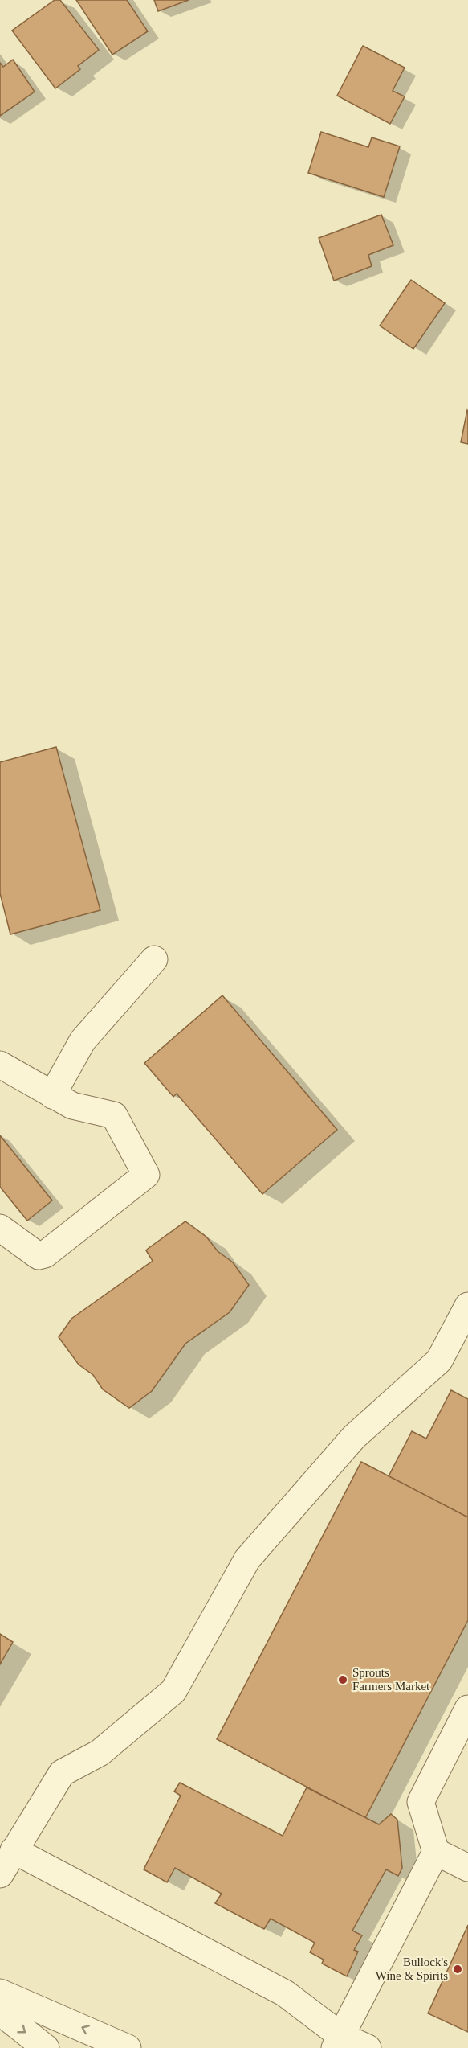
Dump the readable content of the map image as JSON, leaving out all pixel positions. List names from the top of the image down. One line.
{"places":["Sprouts Farmers Market","Bullock's Wine & Spirits"]}
